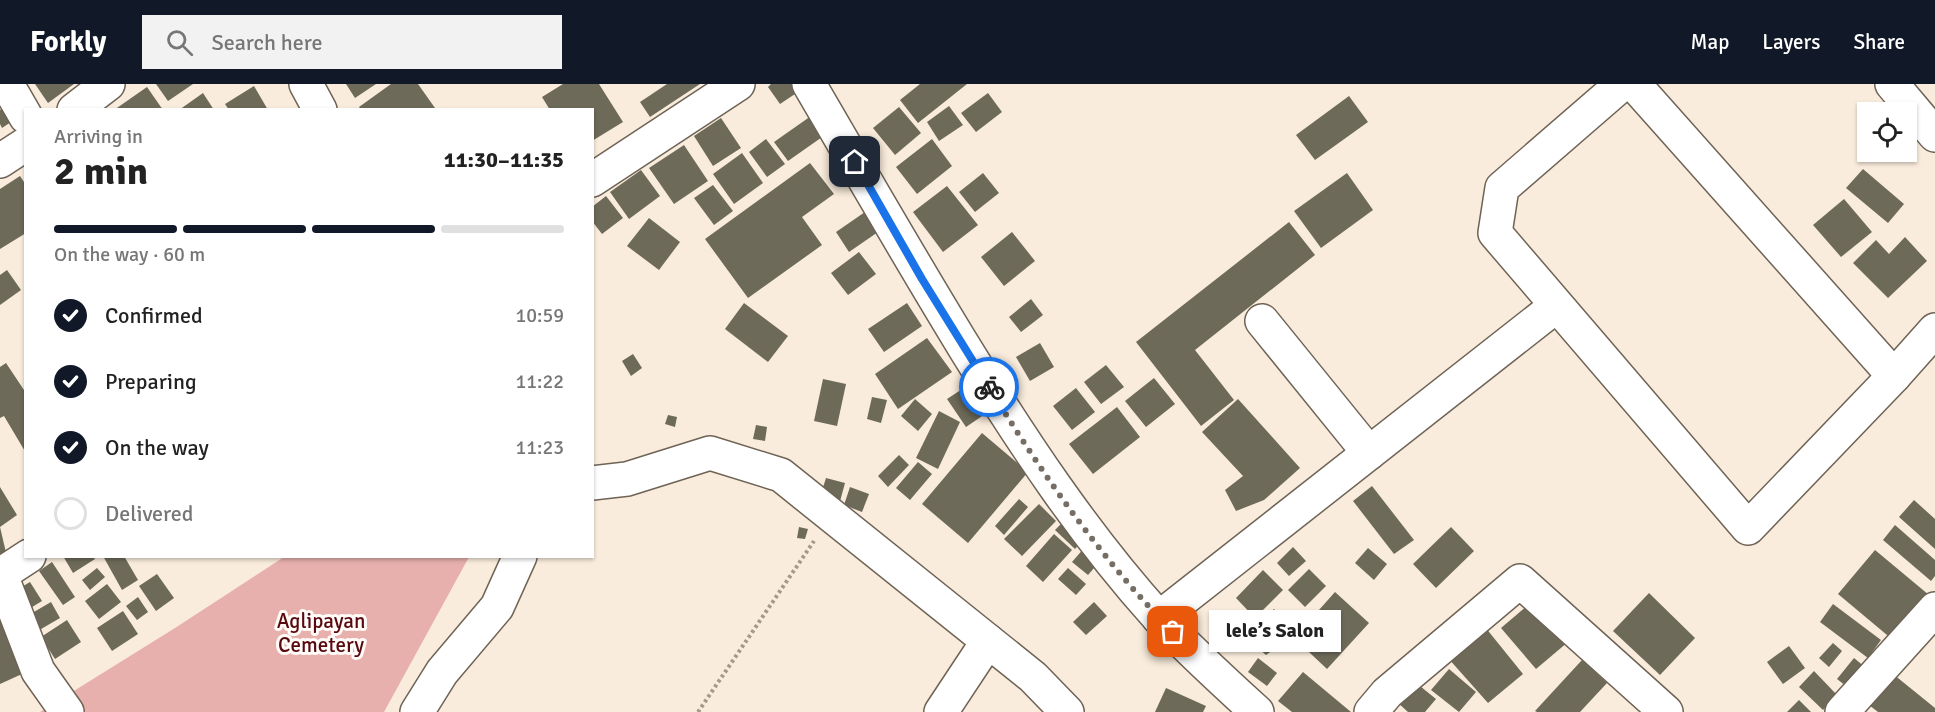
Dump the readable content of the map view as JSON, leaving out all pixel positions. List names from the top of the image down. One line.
{"parks":["Aglipayan Cemetery"],"places":["lele’s Salon"],"page":{"header":"Forkly","search":"Search here","nav":["Map","Layers","Share"],"heading":["2 min","Arriving in","11:30–11:35"],"bar":"On the way · 60 m","list":[["Confirmed","10:59"],["Preparing","11:22"],["On the way","11:23"],"Delivered"],"bubble":"lele’s Salon"}}
